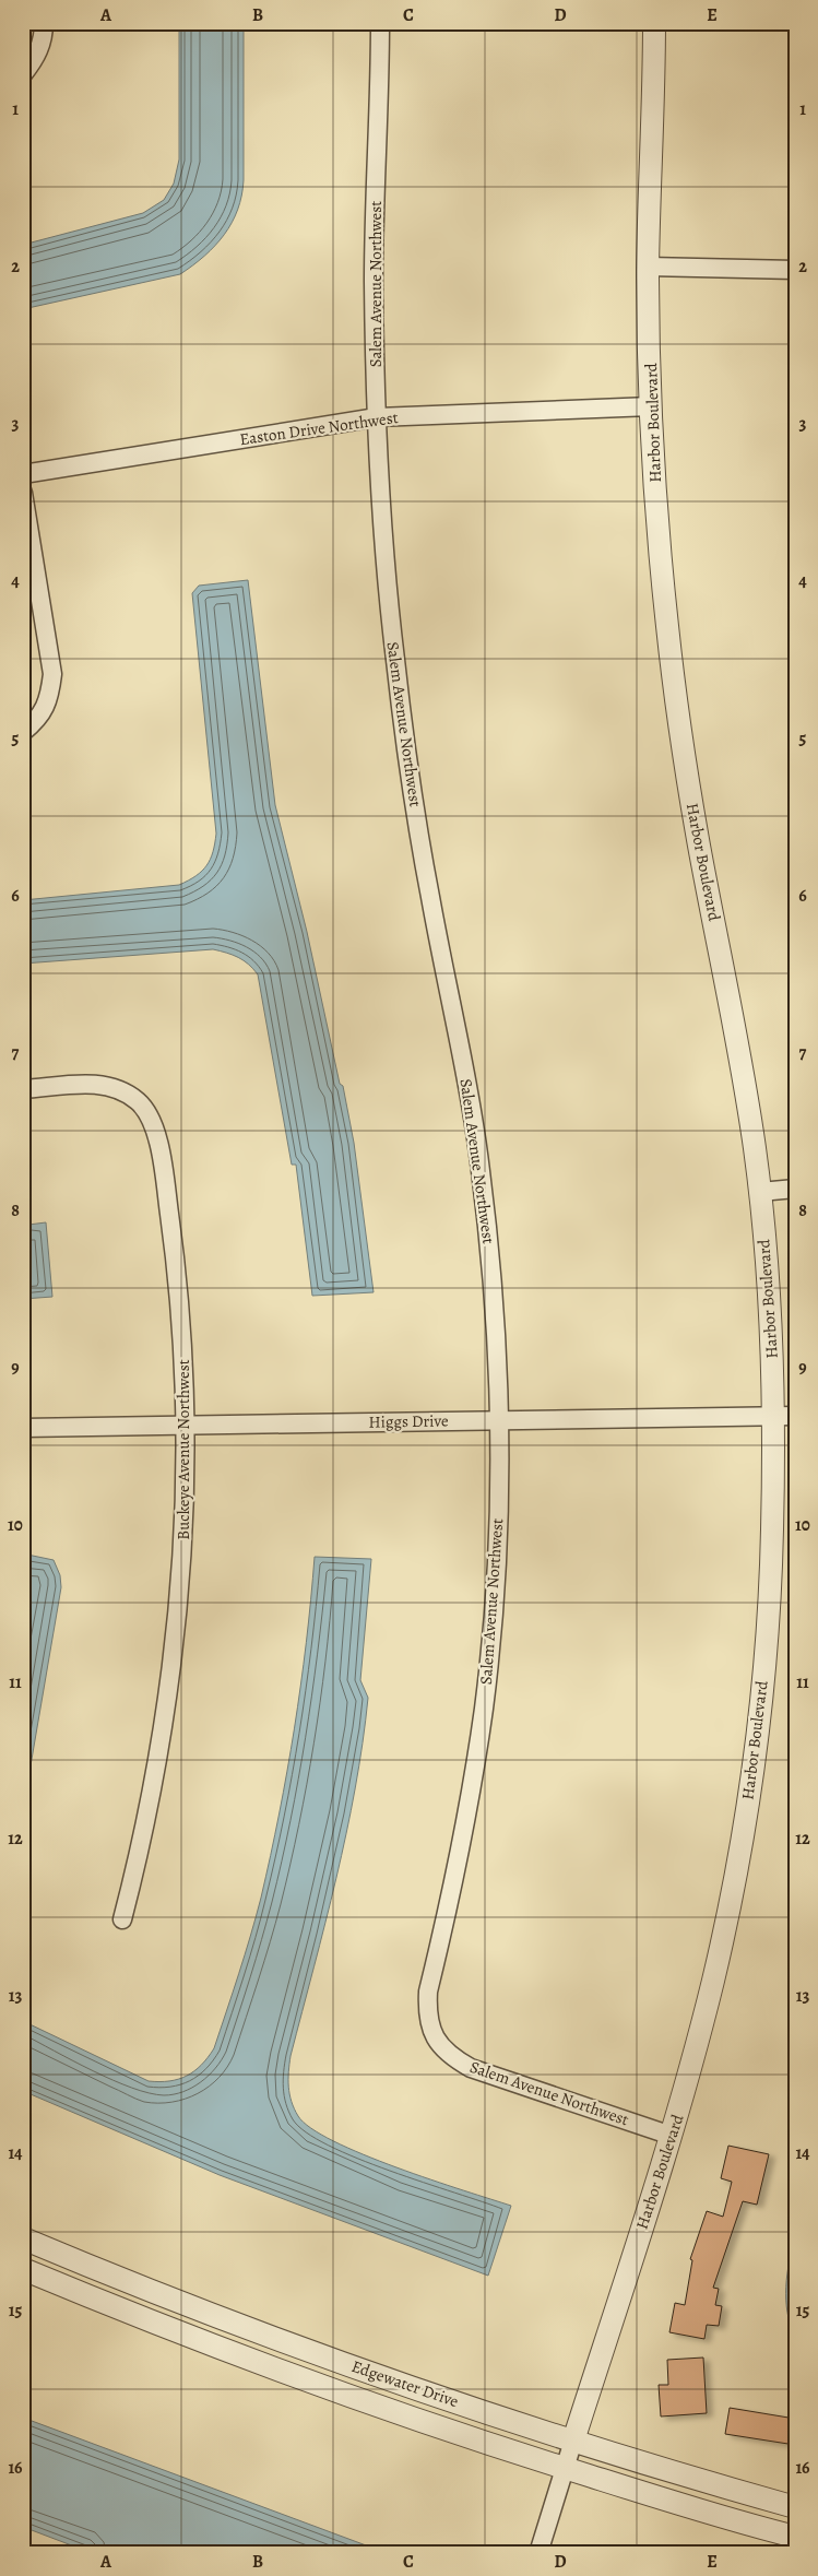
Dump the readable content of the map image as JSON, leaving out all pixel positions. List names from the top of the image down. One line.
{"streets":{"street":["Salem Avenue Northwest","Harbor Boulevard","Easton Drive Northwest","Higgs Drive","Buckeye Avenue Northwest","Edgewater Drive"]},"crossings":[["Salem Avenue Northwest","Harbor Boulevard"],["Salem Avenue Northwest","Easton Drive Northwest"],["Salem Avenue Northwest","Higgs Drive"],["Harbor Boulevard","Easton Drive Northwest"],["Harbor Boulevard","Higgs Drive"],["Harbor Boulevard","Edgewater Drive"],["Higgs Drive","Buckeye Avenue Northwest"]],"grid":{"columns":["A","B","C","D","E"],"rows":["1","2","3","4","5","6","7","8","9","10","11","12","13","14","15","16"]}}
